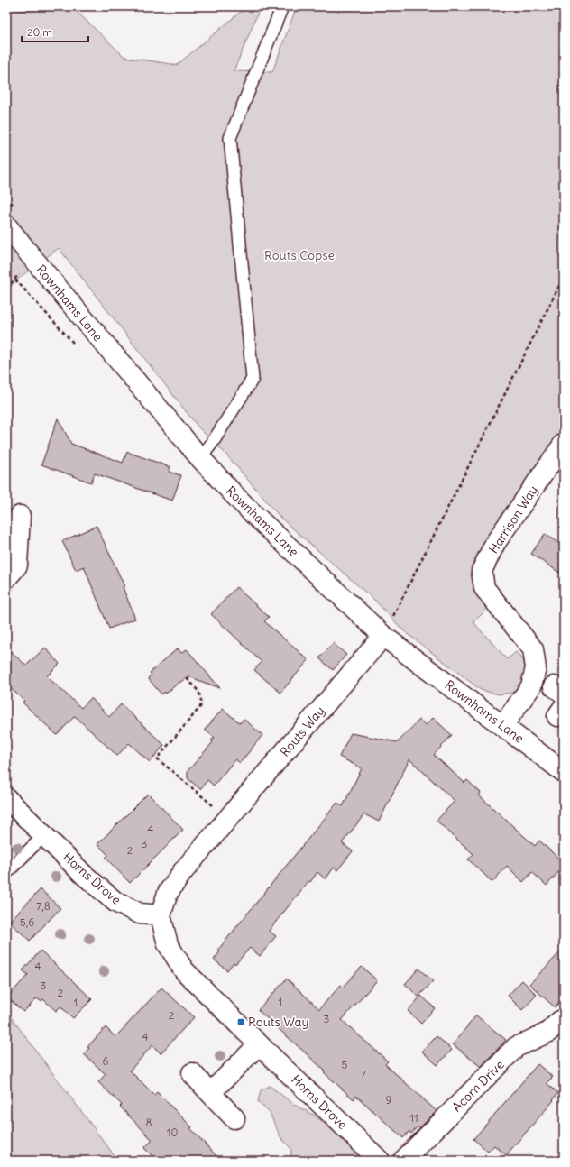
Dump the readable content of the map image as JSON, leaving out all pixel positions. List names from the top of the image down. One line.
{"streets":{"street":["Rownhams Lane","Harrison Way","Routs Way","Horns Drove","Acorn Drive"]},"crossings":[["Rownhams Lane","Harrison Way"],["Rownhams Lane","Routs Way"],["Routs Way","Horns Drove"]],"parks":["Routs Copse"],"places":{"transit":["Routs Way"]},"house_numbers":["4","3","2","7,8","5,6","4","3","2","1","1","2","3","4","6","5","7","9","11","8","10"],"scale_bar":"20 m"}
